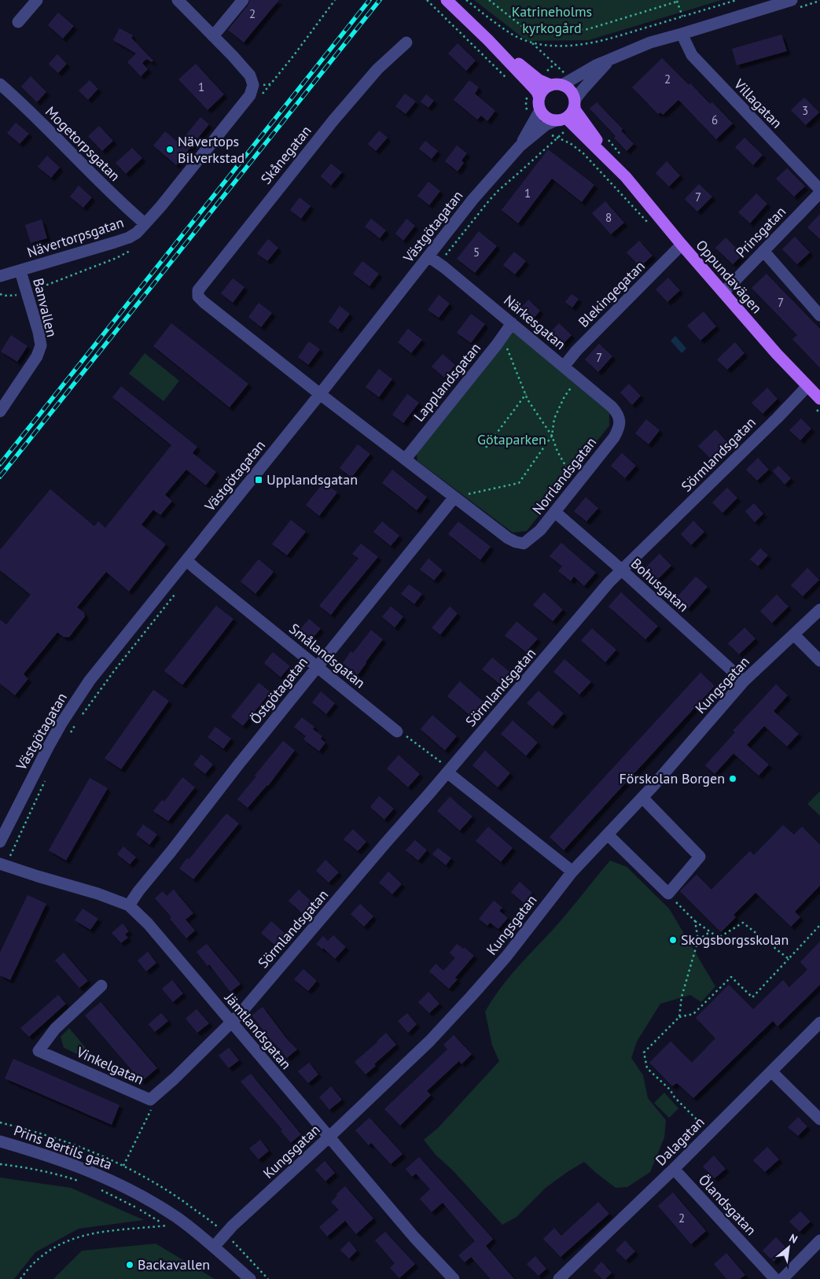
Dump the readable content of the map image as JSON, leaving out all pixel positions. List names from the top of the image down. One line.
{"streets":{"main road":["Oppundavägen"],"street":["Villagatan","Mogetorpsgatan","Skånegatan","Västgötagatan","Prinsgatan","Nävertorpsgatan","Blekingegatan","Banvallen","Närkesgatan","Lapplandsgatan","Sörmlandsgatan","Norrlandsgatan","Bohusgatan","Smålandsgatan","Kungsgatan","Östgötagatan","Jämtlandsgatan","Vinkelgatan","Dalagatan","Prins Bertils gata","Ölandsgatan"]},"crossings":[["Mogetorpsgatan","Nävertorpsgatan"],["Skånegatan","Västgötagatan"],["Västgötagatan","Oppundavägen"],["Västgötagatan","Närkesgatan"],["Västgötagatan","Smålandsgatan"],["Prinsgatan","Oppundavägen"],["Nävertorpsgatan","Banvallen"],["Oppundavägen","Blekingegatan"],["Oppundavägen","Sörmlandsgatan"],["Blekingegatan","Närkesgatan"],["Närkesgatan","Lapplandsgatan"],["Närkesgatan","Norrlandsgatan"],["Sörmlandsgatan","Bohusgatan"],["Sörmlandsgatan","Jämtlandsgatan"],["Sörmlandsgatan","Vinkelgatan"],["Norrlandsgatan","Bohusgatan"],["Norrlandsgatan","Östgötagatan"],["Bohusgatan","Kungsgatan"],["Smålandsgatan","Östgötagatan"],["Kungsgatan","Jämtlandsgatan"],["Kungsgatan","Prins Bertils gata"],["Östgötagatan","Jämtlandsgatan"],["Jämtlandsgatan","Vinkelgatan"],["Dalagatan","Ölandsgatan"]],"parks":["Katrineholms kyrkogård","Götaparken"],"places":{"other":["Nävertops Bilverkstad","Förskolan Borgen","Skogsborgsskolan","Backavallen"],"transit":["Upplandsgatan"]},"house_numbers":["2","2","1","3","6","1","7","8","5","7","7","2"],"north":"top right"}
